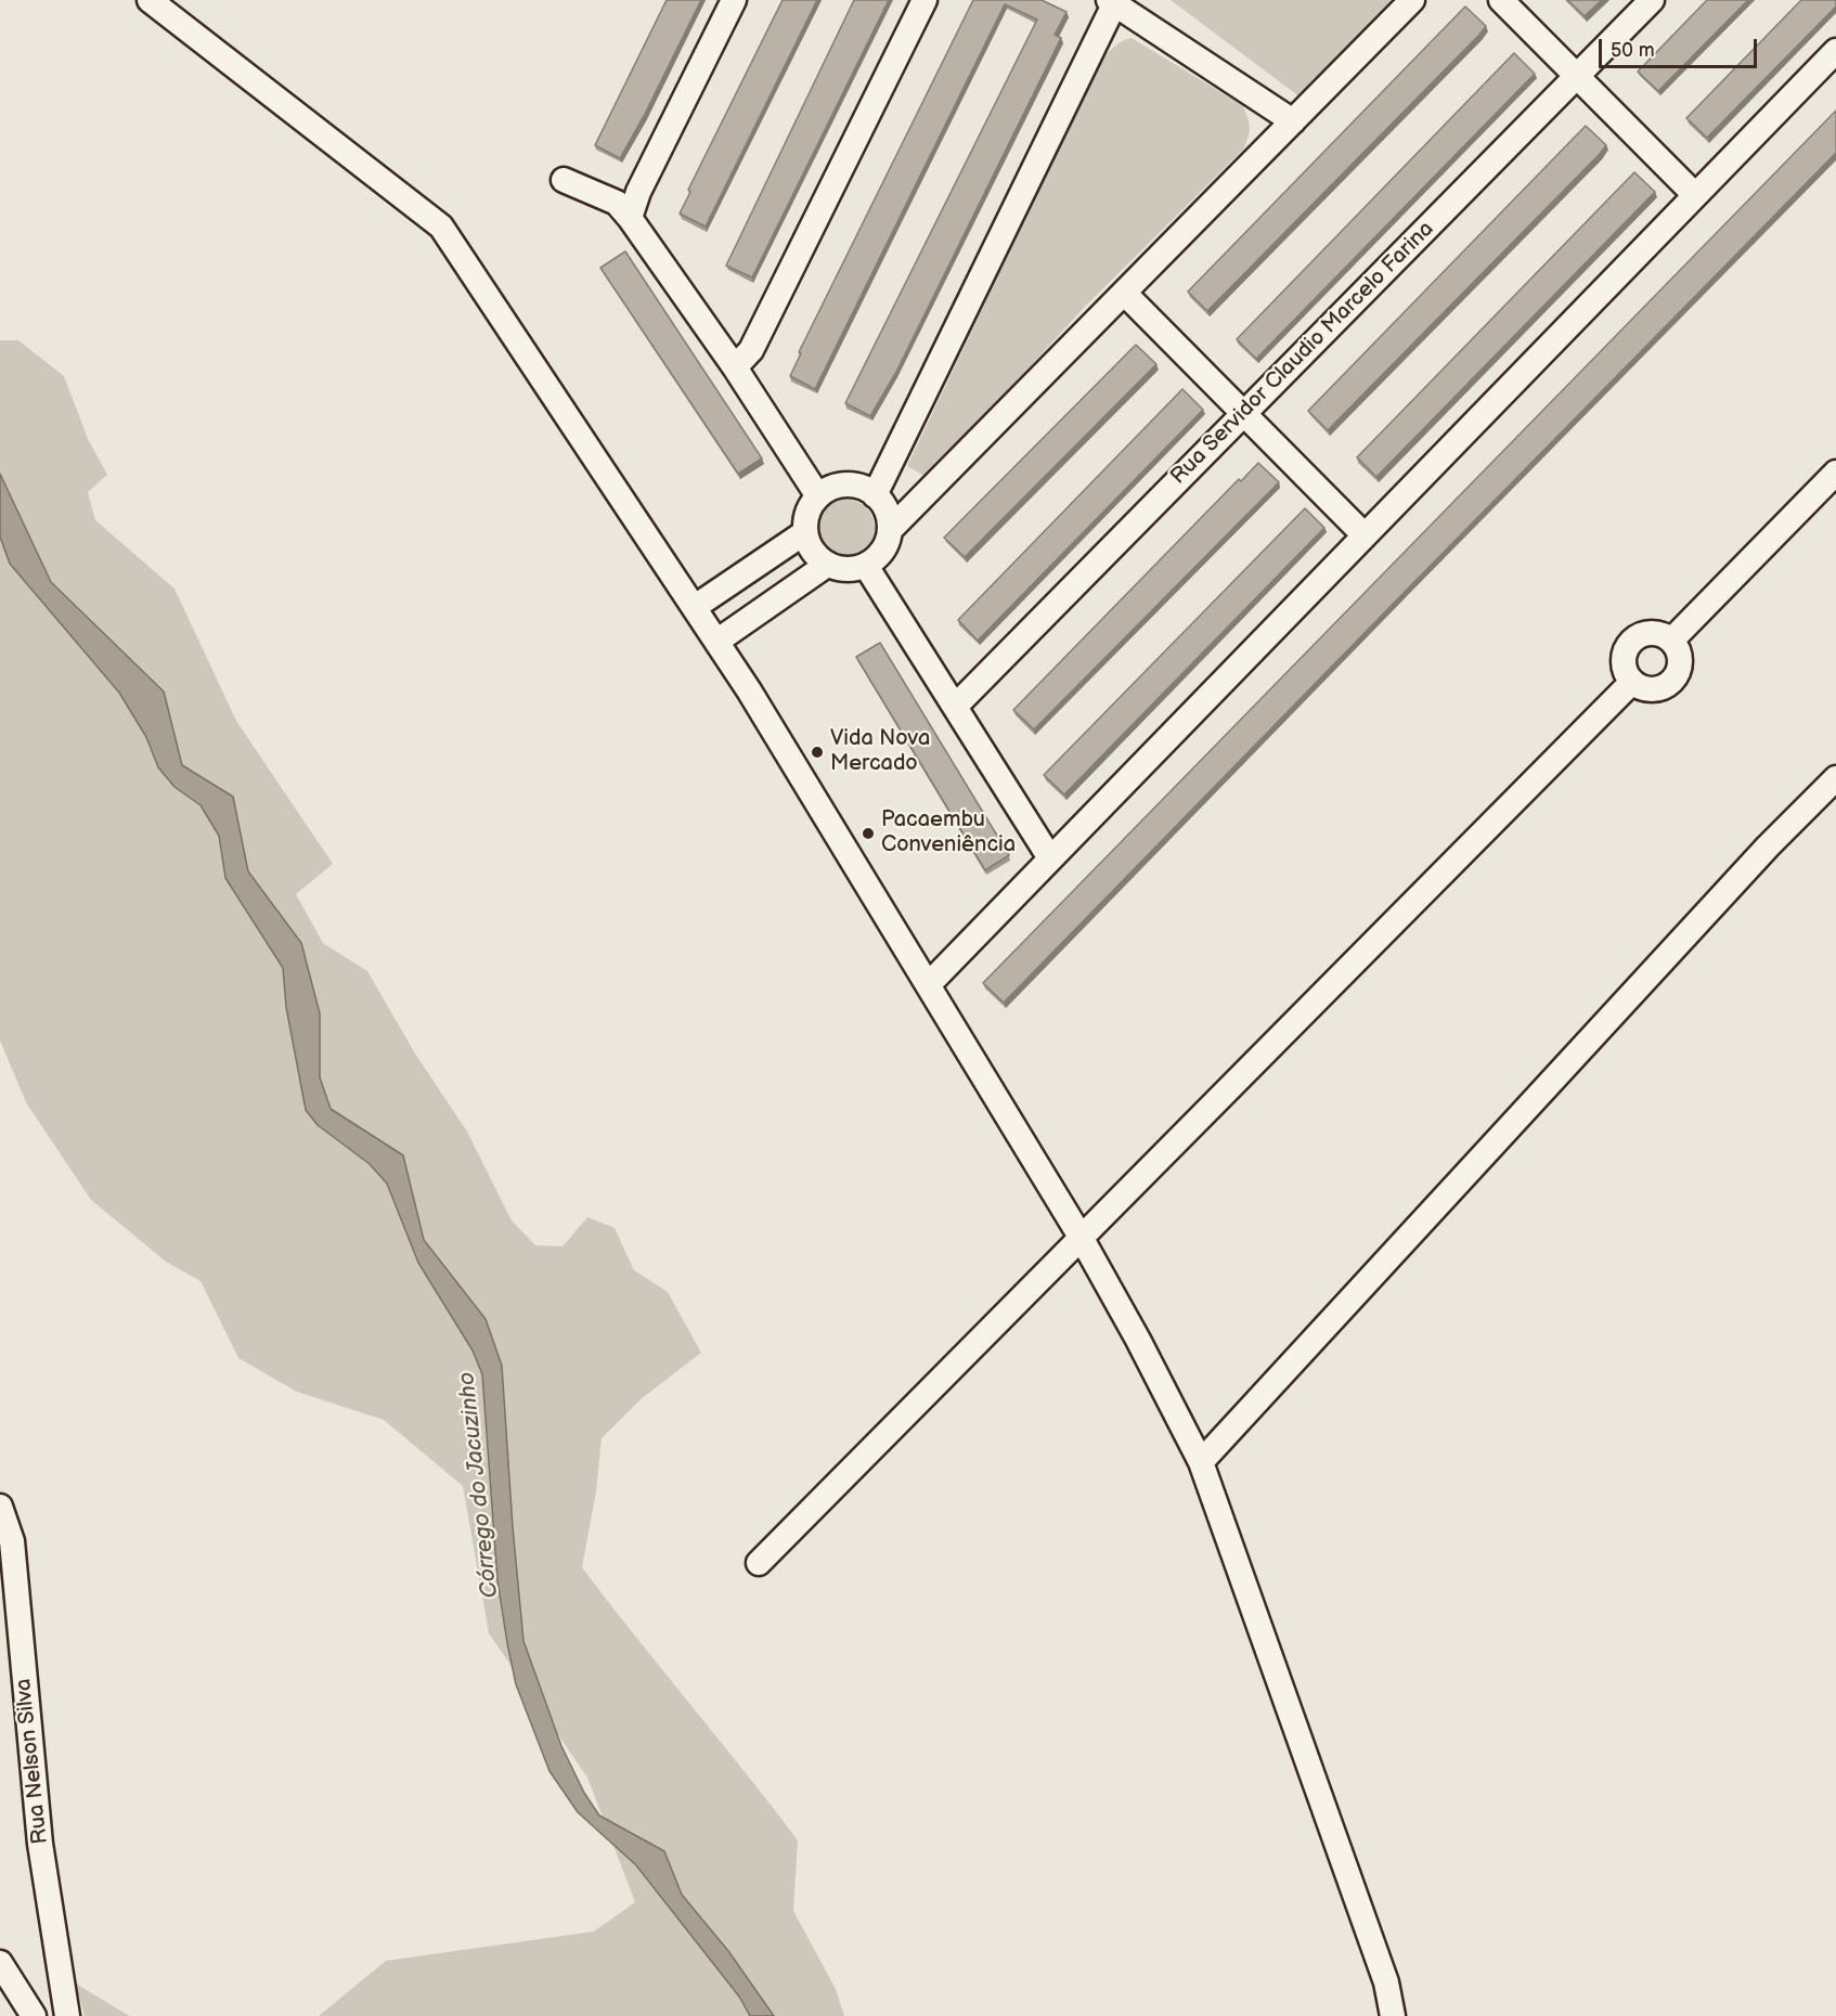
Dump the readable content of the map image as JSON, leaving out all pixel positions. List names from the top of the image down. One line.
{"streets":{"street":["Rua Servidor Claudio Marcelo Farina","Rua Nelson Silva"]},"water":["Córrego do Jacuzinho"],"places":["Vida Nova Mercado","Pacaembu Conveniência"],"scale_bar":"50 m"}
